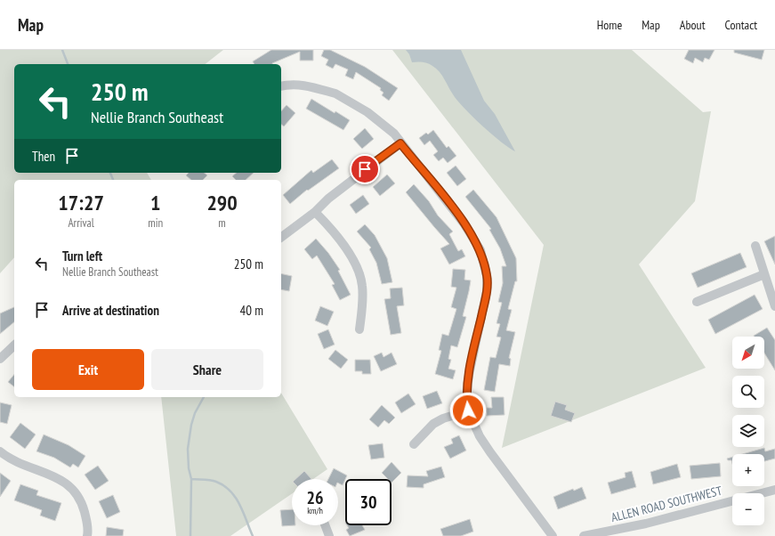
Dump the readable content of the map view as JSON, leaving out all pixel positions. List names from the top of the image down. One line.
{"streets":{"street":["ALLEN ROAD SOUTHWEST"]},"north":"bottom left","page":{"header":"Map","nav":["Home","Map","About","Contact"],"turn":["250 m","Nellie Branch Southeast"],"then":"Then","eta":["17:27","Arrival","1","min","290","m"],"list":[{"name":"Turn left","note":"Nellie Branch Southeast","value":"250 m"},{"name":"Arrive at destination","value":"40 m"}],"map_buttons":["+","−"],"buttons":["Exit","Share"],"speed":"26 km/h","limit":"30"}}
